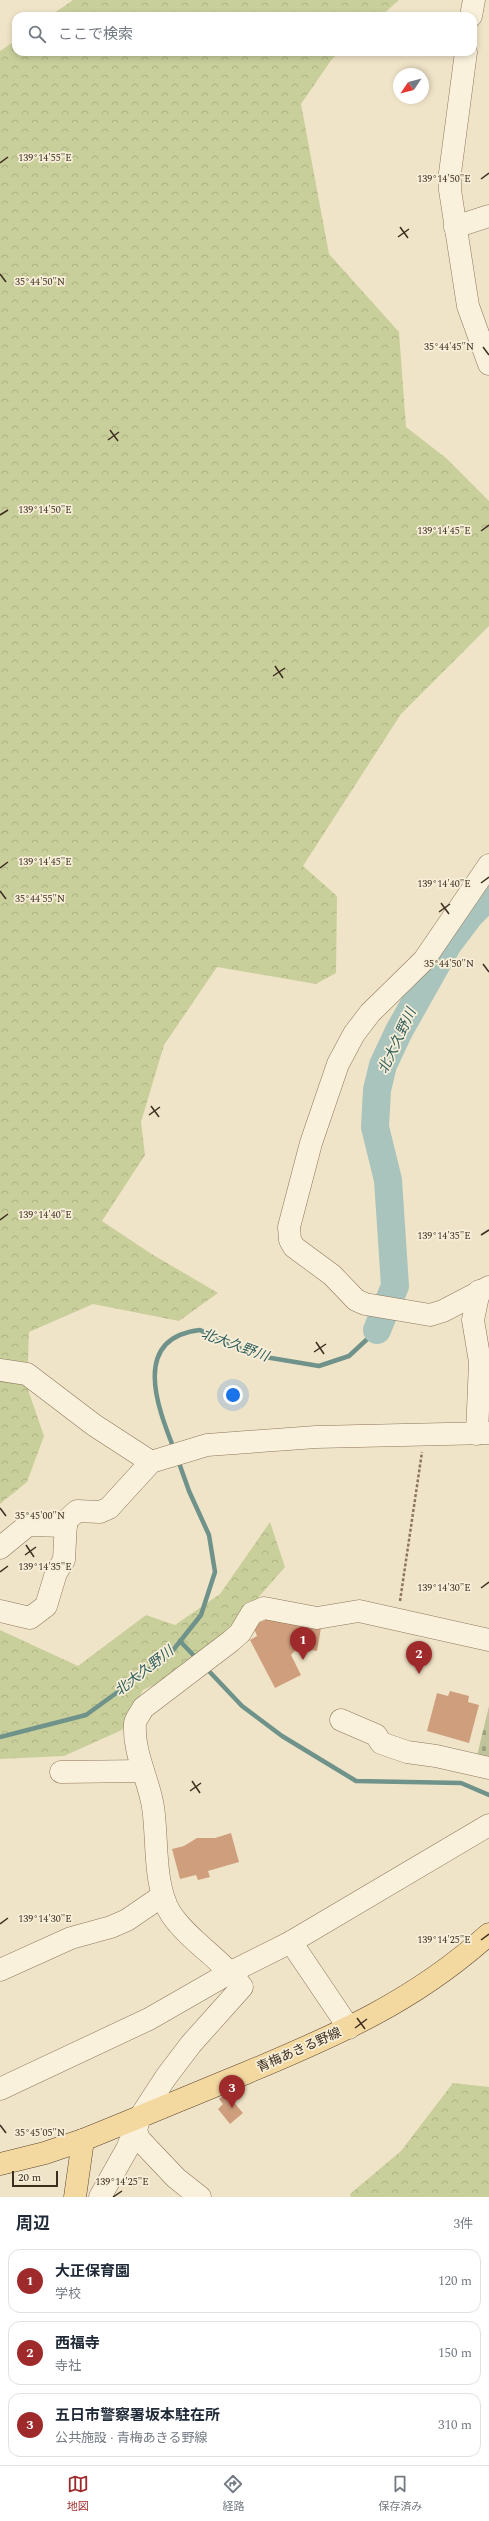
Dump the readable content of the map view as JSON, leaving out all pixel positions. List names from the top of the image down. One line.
{"streets":{"main road":["青梅あきる野線"]},"water":["北大久野川"],"scale_bar":"20 m","north":"bottom left","page":{"search":"ここで検索","pins":["1","2","3"],"scale":"20 m","heading":["周辺","3件"],"list":[{"mark":"1","name":"大正保育園","note":"学校","value":"120 m"},{"mark":"2","name":"西福寺","note":"寺社","value":"150 m"},{"mark":"3","name":"五日市警察署坂本駐在所","note":"公共施設 · 青梅あきる野線","value":"310 m"}],"nav":["地図","経路","保存済み"]},"coordinates":["139°14'55\"E","139°14'50\"E","35°44'50\"N","35°44'45\"N","139°14'45\"E","139°14'40\"E","35°44'55\"N","139°14'35\"E","35°45'00\"N","139°14'30\"E","139°14'25\"E","35°45'05\"N"]}
